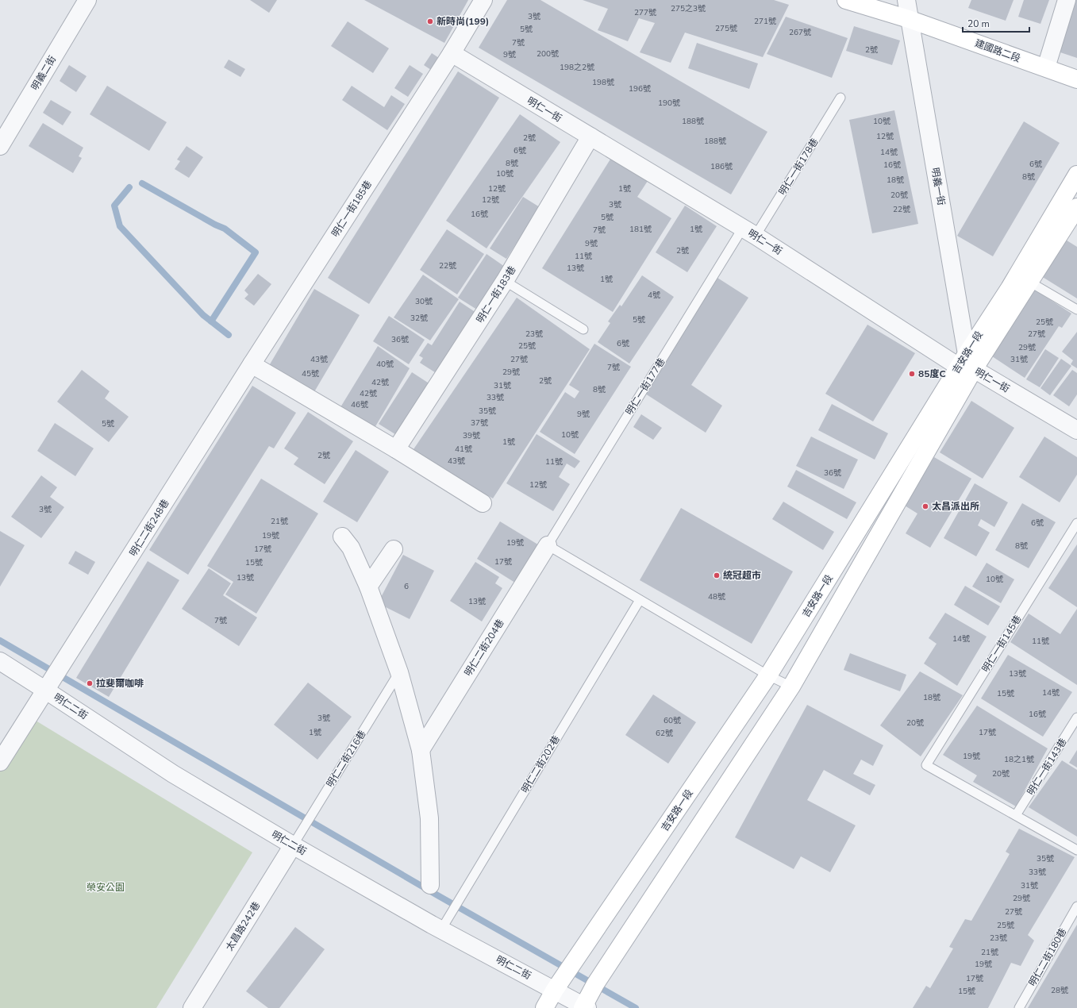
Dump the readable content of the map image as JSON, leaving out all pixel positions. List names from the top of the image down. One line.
{"streets":{"street":["建國路二段","明義二街","明仁一街","明義一街","明仁一街185巷","明仁一街183巷","吉安路一段","明仁二街248巷","明仁二街204巷","明仁二街","太昌路242巷"],"lane":["明仁一街178巷","明仁一街177巷","明仁一街145巷","明仁二街216巷","明仁二街202巷","明仁一街143巷","明仁二街180巷"]},"crossings":[["建國路二段","明義一街"],["明仁一街","明仁一街178巷"],["明仁一街","明義一街"],["明仁一街","明仁一街185巷"],["明仁一街","明仁一街183巷"],["明仁一街","吉安路一段"],["明仁一街","明仁一街177巷"],["明仁一街178巷","明仁一街177巷"],["明義一街","吉安路一段"],["明仁一街185巷","明仁二街248巷"],["吉安路一段","明仁二街"],["明仁一街177巷","明仁二街204巷"],["明仁二街248巷","明仁二街"],["明仁一街145巷","明仁一街143巷"],["明仁二街","明仁二街216巷"],["明仁二街","明仁二街202巷"],["明仁二街","太昌路242巷"],["明仁二街216巷","太昌路242巷"]],"parks":["榮安公園"],"places":["新時尚(199)","85度C","太昌派出所","統冠超市","拉斐爾咖啡"],"house_numbers":["275之3號","277號","3號","271號","275號","5號","267號","7號","2號","200號","9號","198之2號","198號","196號","190號","188號","10號","12號","2號","188號","6號","14號","8號","6號","16號","186號","10號","8號","18號","12號","1號","20號","12號","3號","22號","16號","5號","181號","1號","7號","9號","2號","11號","22號","13號","1號","4號","30號","32號","5號","25號","23號","27號","36號","6號","25號","29號","43號","27號","31號","40號","7號","29號","45號","2號","42號","31號","8號","42號","33號","46號","35號","9號","37號","5號","10號","39號","1號","41號","2號","43號","11號","36號","12號","3號","21號","6號","19號","19號","8號","17號","17號","15號","13號","10號","6","48號","13號","7號","14號","11號","13號","14號","15號","18號","16號","3號","60號","20號","1號","17號","62號","19號","18之1號","20號","35號","33號","31號","29號","27號","25號","23號","21號","19號","17號","28號","15號"],"scale_bar":"20 m"}
